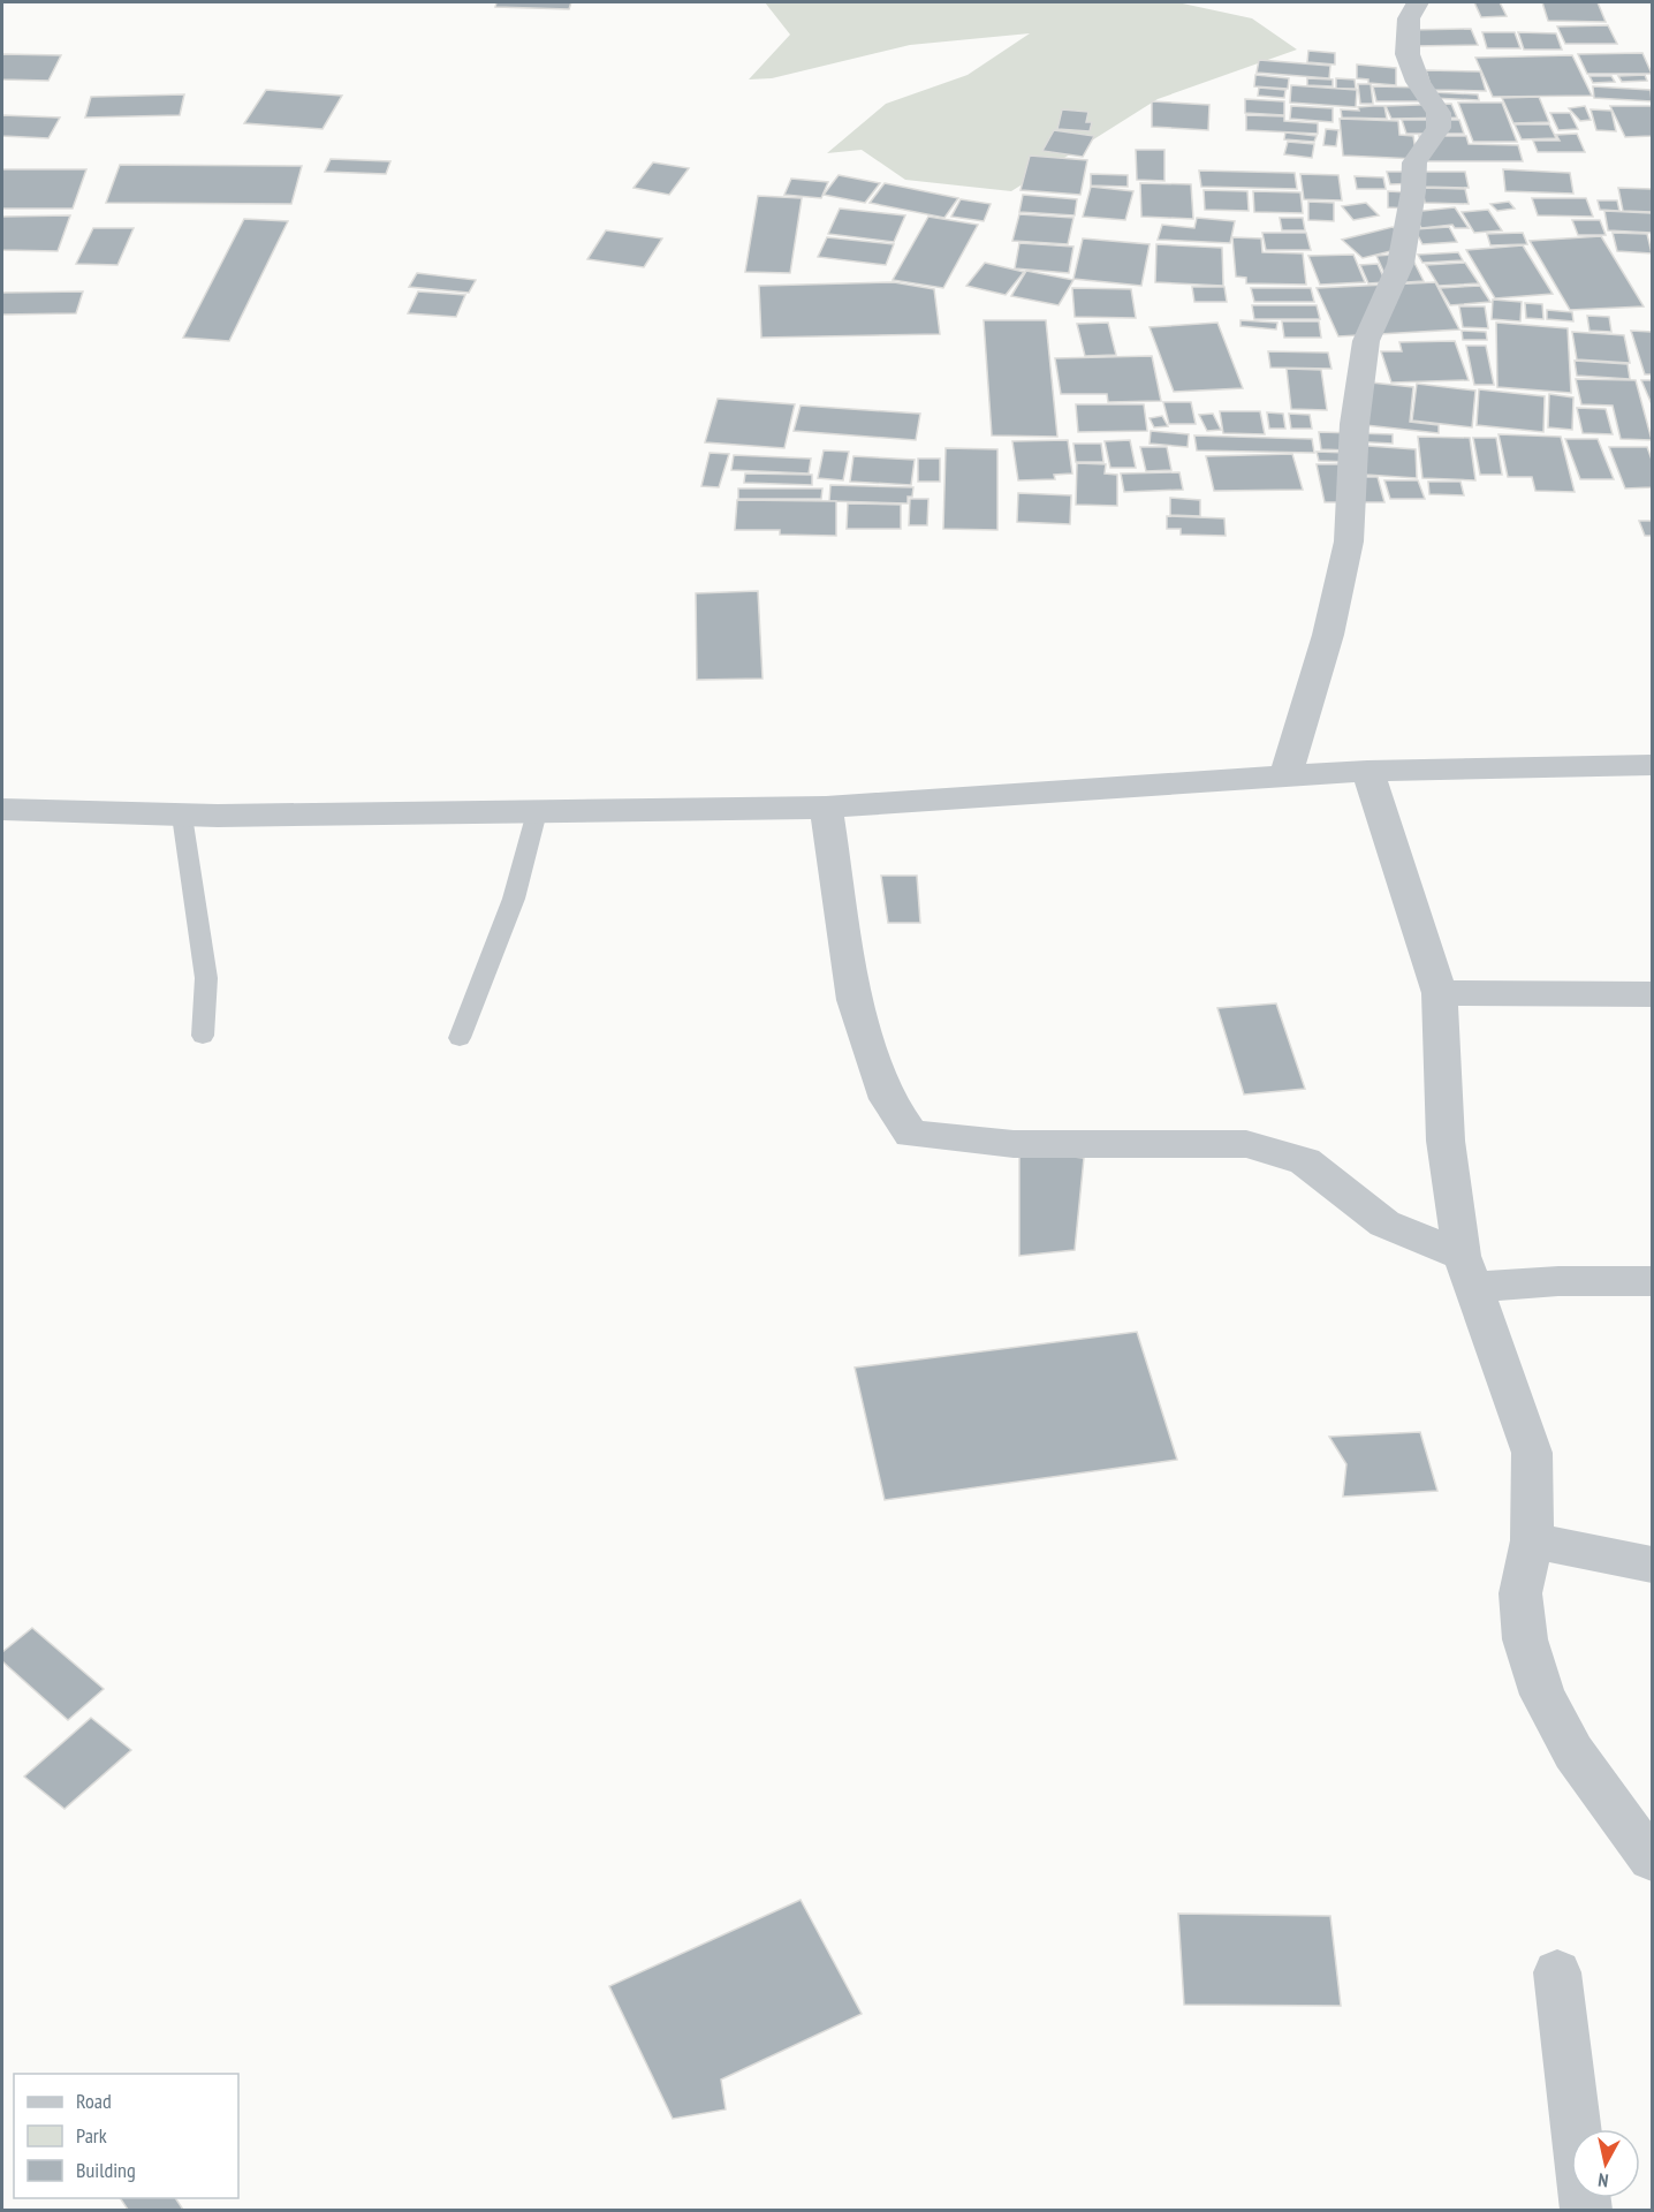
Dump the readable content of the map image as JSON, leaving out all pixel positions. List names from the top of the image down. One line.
{"legend":["Road","Park","Building"],"north":"bottom"}
